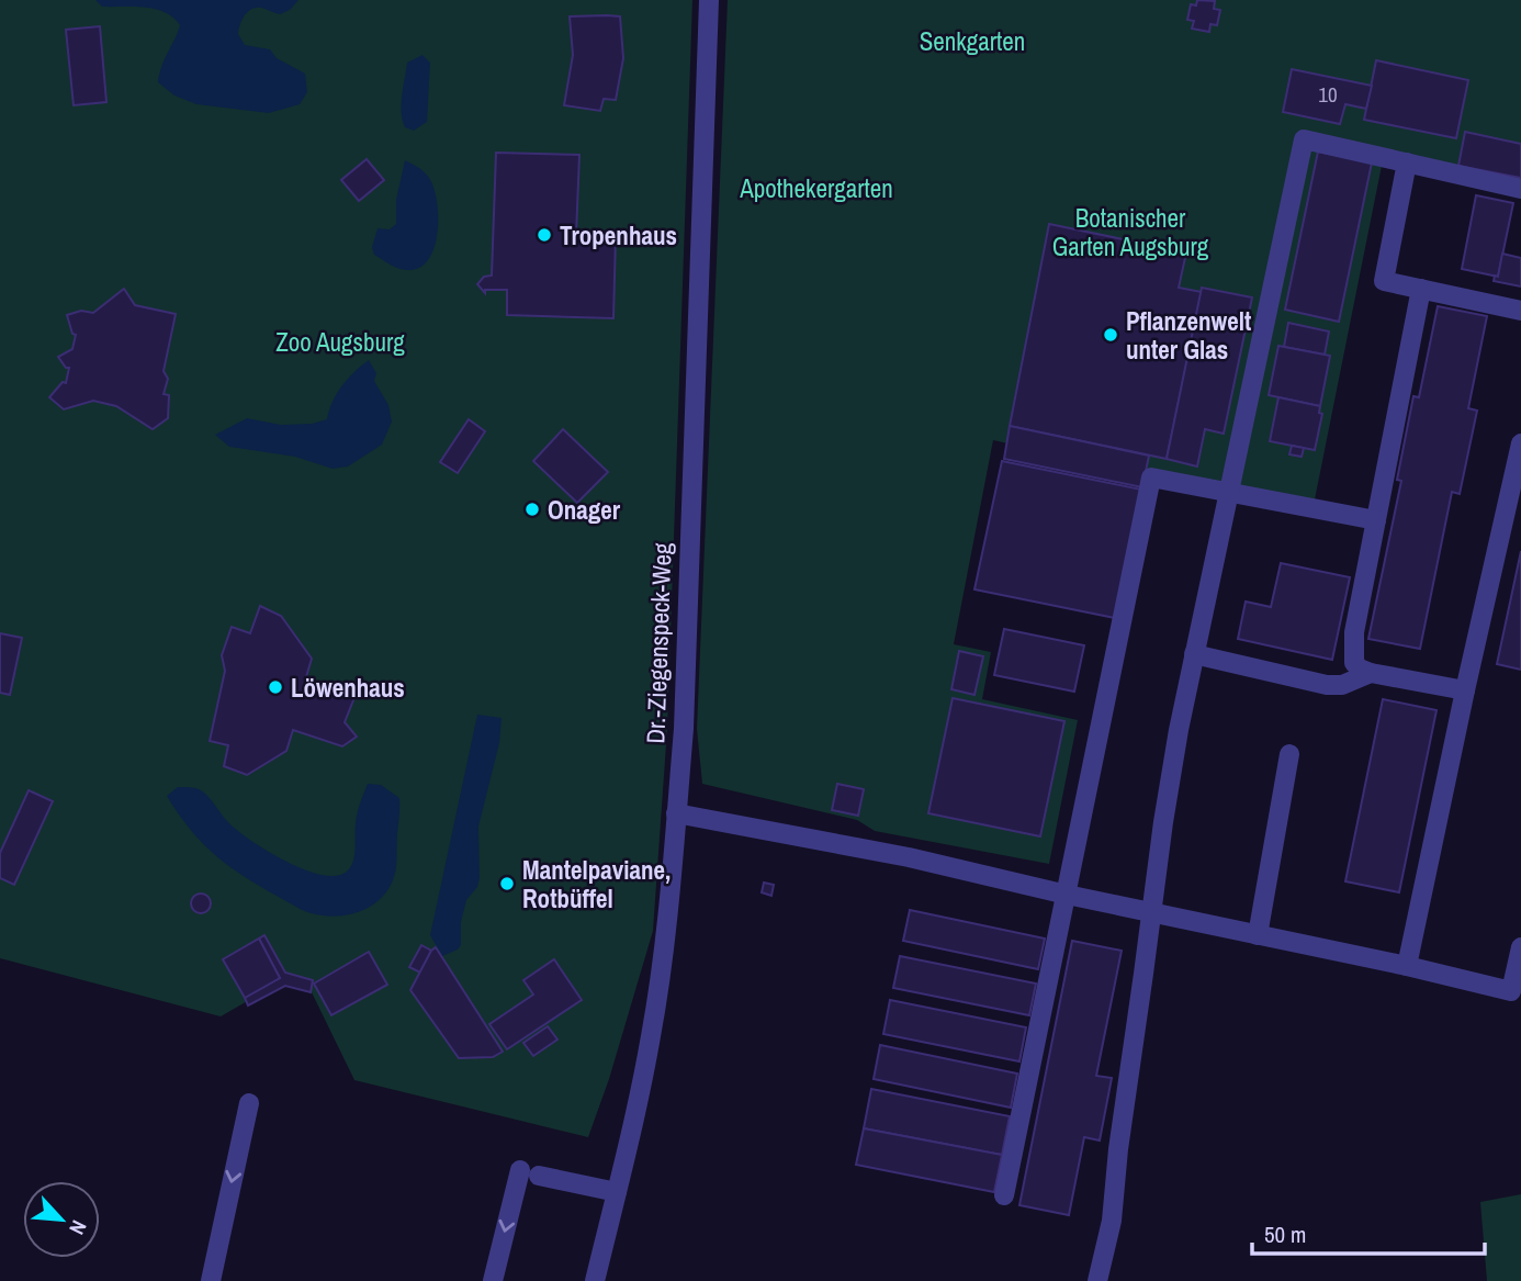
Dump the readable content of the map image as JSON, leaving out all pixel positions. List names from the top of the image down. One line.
{"streets":{"lane":["Dr.-Ziegenspeck-Weg"]},"parks":["Senkgarten","Apothekergarten","Botanischer Garten Augsburg","Zoo Augsburg"],"places":["Tropenhaus","Pflanzenwelt unter Glas","Onager","Löwenhaus","Mantelpaviane, Rotbüffel"],"house_numbers":["10"],"scale_bar":"50 m","north":"bottom right"}
